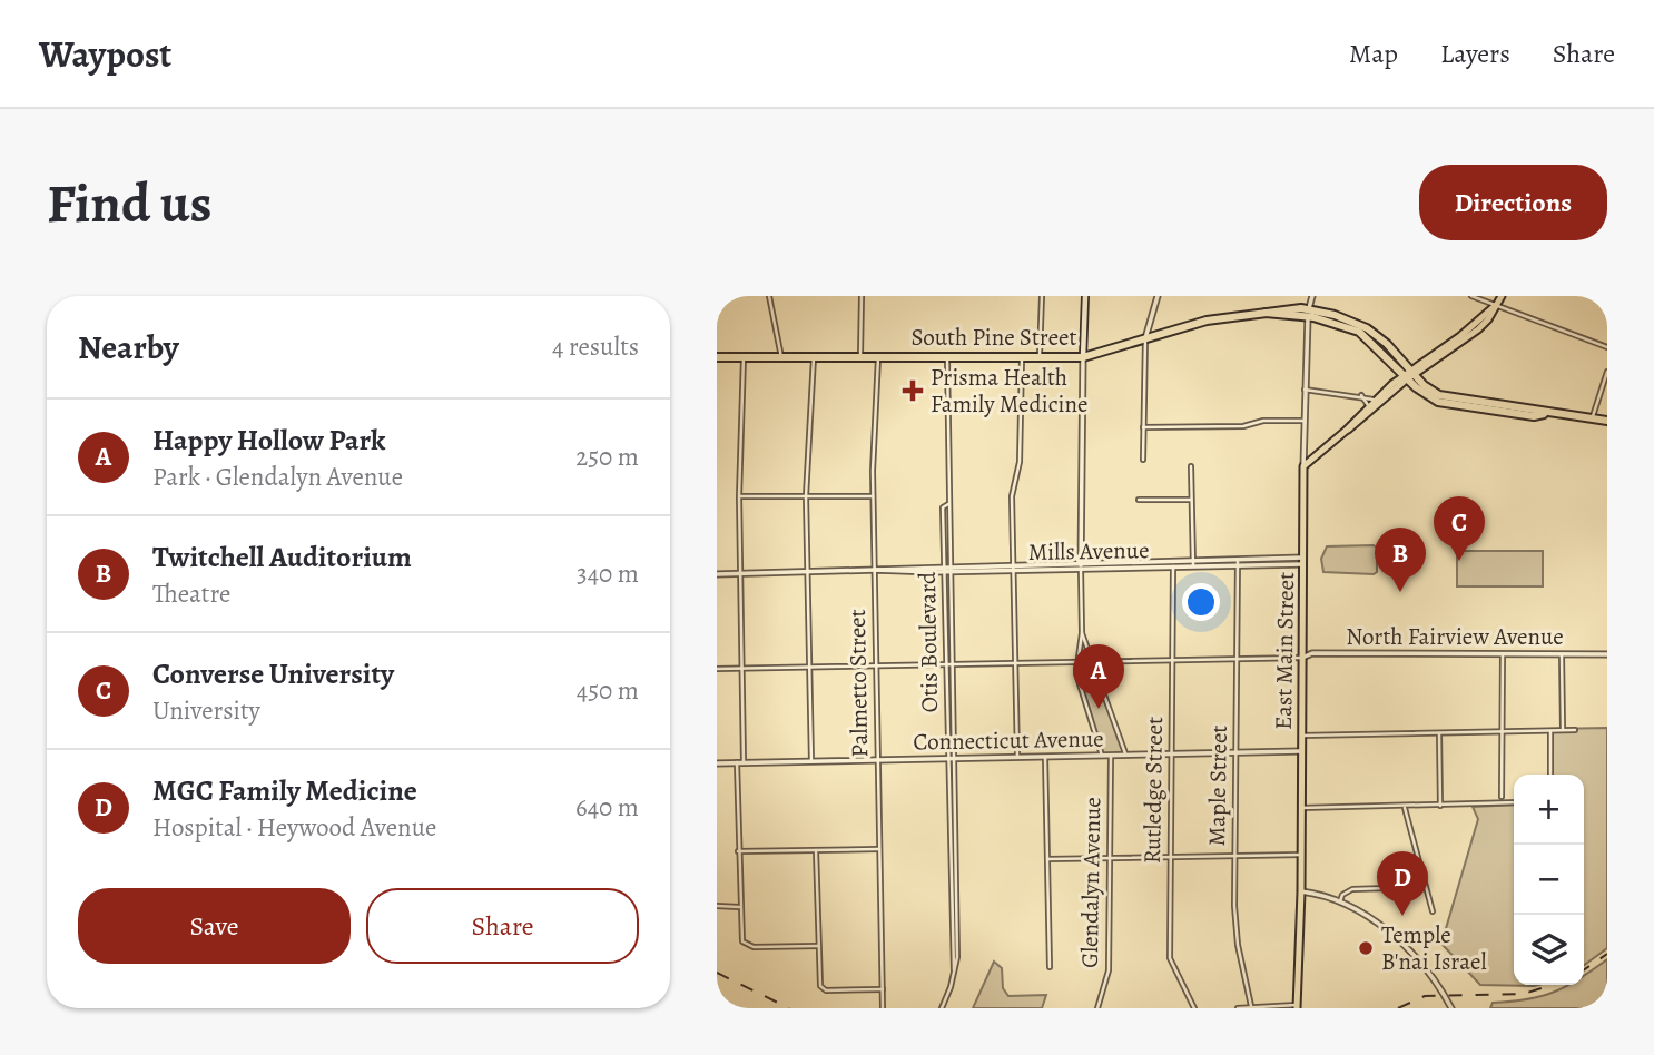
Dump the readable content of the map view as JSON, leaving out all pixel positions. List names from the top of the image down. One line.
{"streets":{"highway":["South Pine Street"],"main road":["East Main Street"],"street":["Mills Avenue","North Fairview Avenue","Otis Boulevard","Palmetto Street","Connecticut Avenue","Maple Street","Rutledge Street","Glendalyn Avenue"]},"crossings":[["South Pine Street","Otis Boulevard"],["South Pine Street","East Main Street"],["South Pine Street","Palmetto Street"],["Mills Avenue","Otis Boulevard"],["Mills Avenue","East Main Street"],["Mills Avenue","Palmetto Street"],["Mills Avenue","Maple Street"],["Mills Avenue","Rutledge Street"],["North Fairview Avenue","East Main Street"],["Otis Boulevard","Connecticut Avenue"],["East Main Street","Connecticut Avenue"],["Palmetto Street","Connecticut Avenue"],["Connecticut Avenue","Maple Street"],["Connecticut Avenue","Rutledge Street"],["Connecticut Avenue","Glendalyn Avenue"]],"places":{"health":["Prisma Health Family Medicine"],"other":["Temple B'nai Israel"]},"page":{"header":"Waypost","nav":["Map","Layers","Share"],"buttons":["Directions",["Save","Share"]],"title":"Find us","heading":["Nearby","4 results"],"list":[{"mark":"A","name":"Happy Hollow Park","note":"Park · Glendalyn Avenue","value":"250 m"},{"mark":"B","name":"Twitchell Auditorium","note":"Theatre","value":"340 m"},{"mark":"C","name":"Converse University","note":"University","value":"450 m"},{"mark":"D","name":"MGC Family Medicine","note":"Hospital · Heywood Avenue","value":"640 m"}],"pins":["C","B","A","D"],"map_buttons":["+","−"]}}
